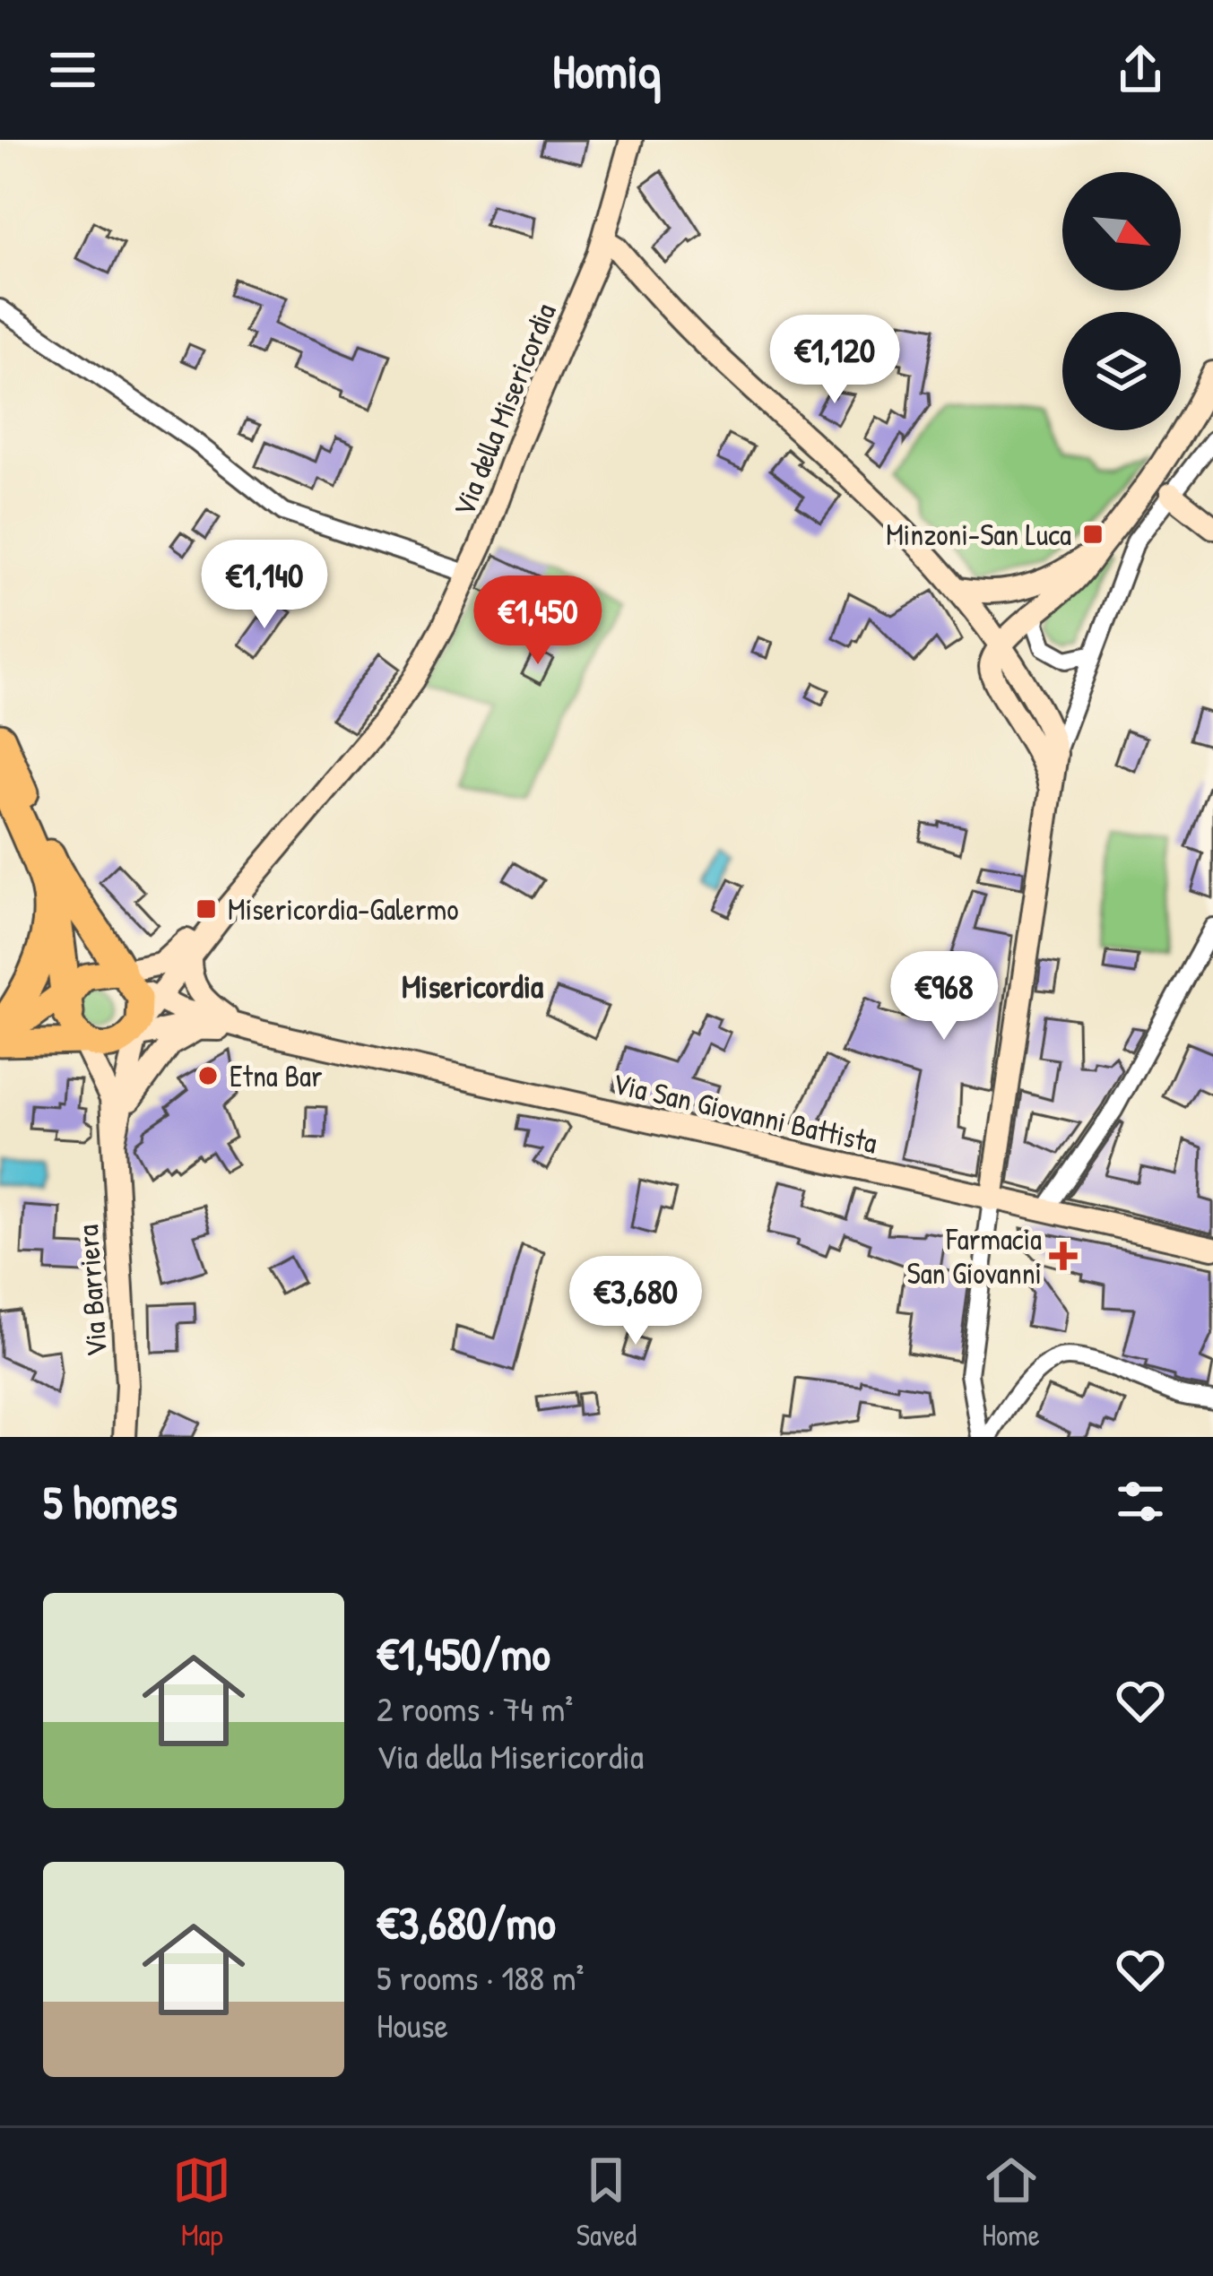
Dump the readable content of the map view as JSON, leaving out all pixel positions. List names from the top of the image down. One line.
{"streets":{"main road":["Via della Misericordia","Via San Giovanni Battista","Via Barriera"]},"districts":["Misericordia"],"places":{"transit":["Minzoni-San Luca","Misericordia-Galermo"],"other":["Etna Bar"],"health":["Farmacia San Giovanni"]},"north":"bottom right","page":{"header":"Homiq","price":["€1,120","€1,140","€1,450","€968","€3,680"],"heading":"5 homes","list":[{"name":"€1,450/mo","note":"2 rooms · 74 m² · Via della Misericordia"},{"name":"€3,680/mo","note":"5 rooms · 188 m² · House"}],"tabs":["Map","Saved","Home"]}}
